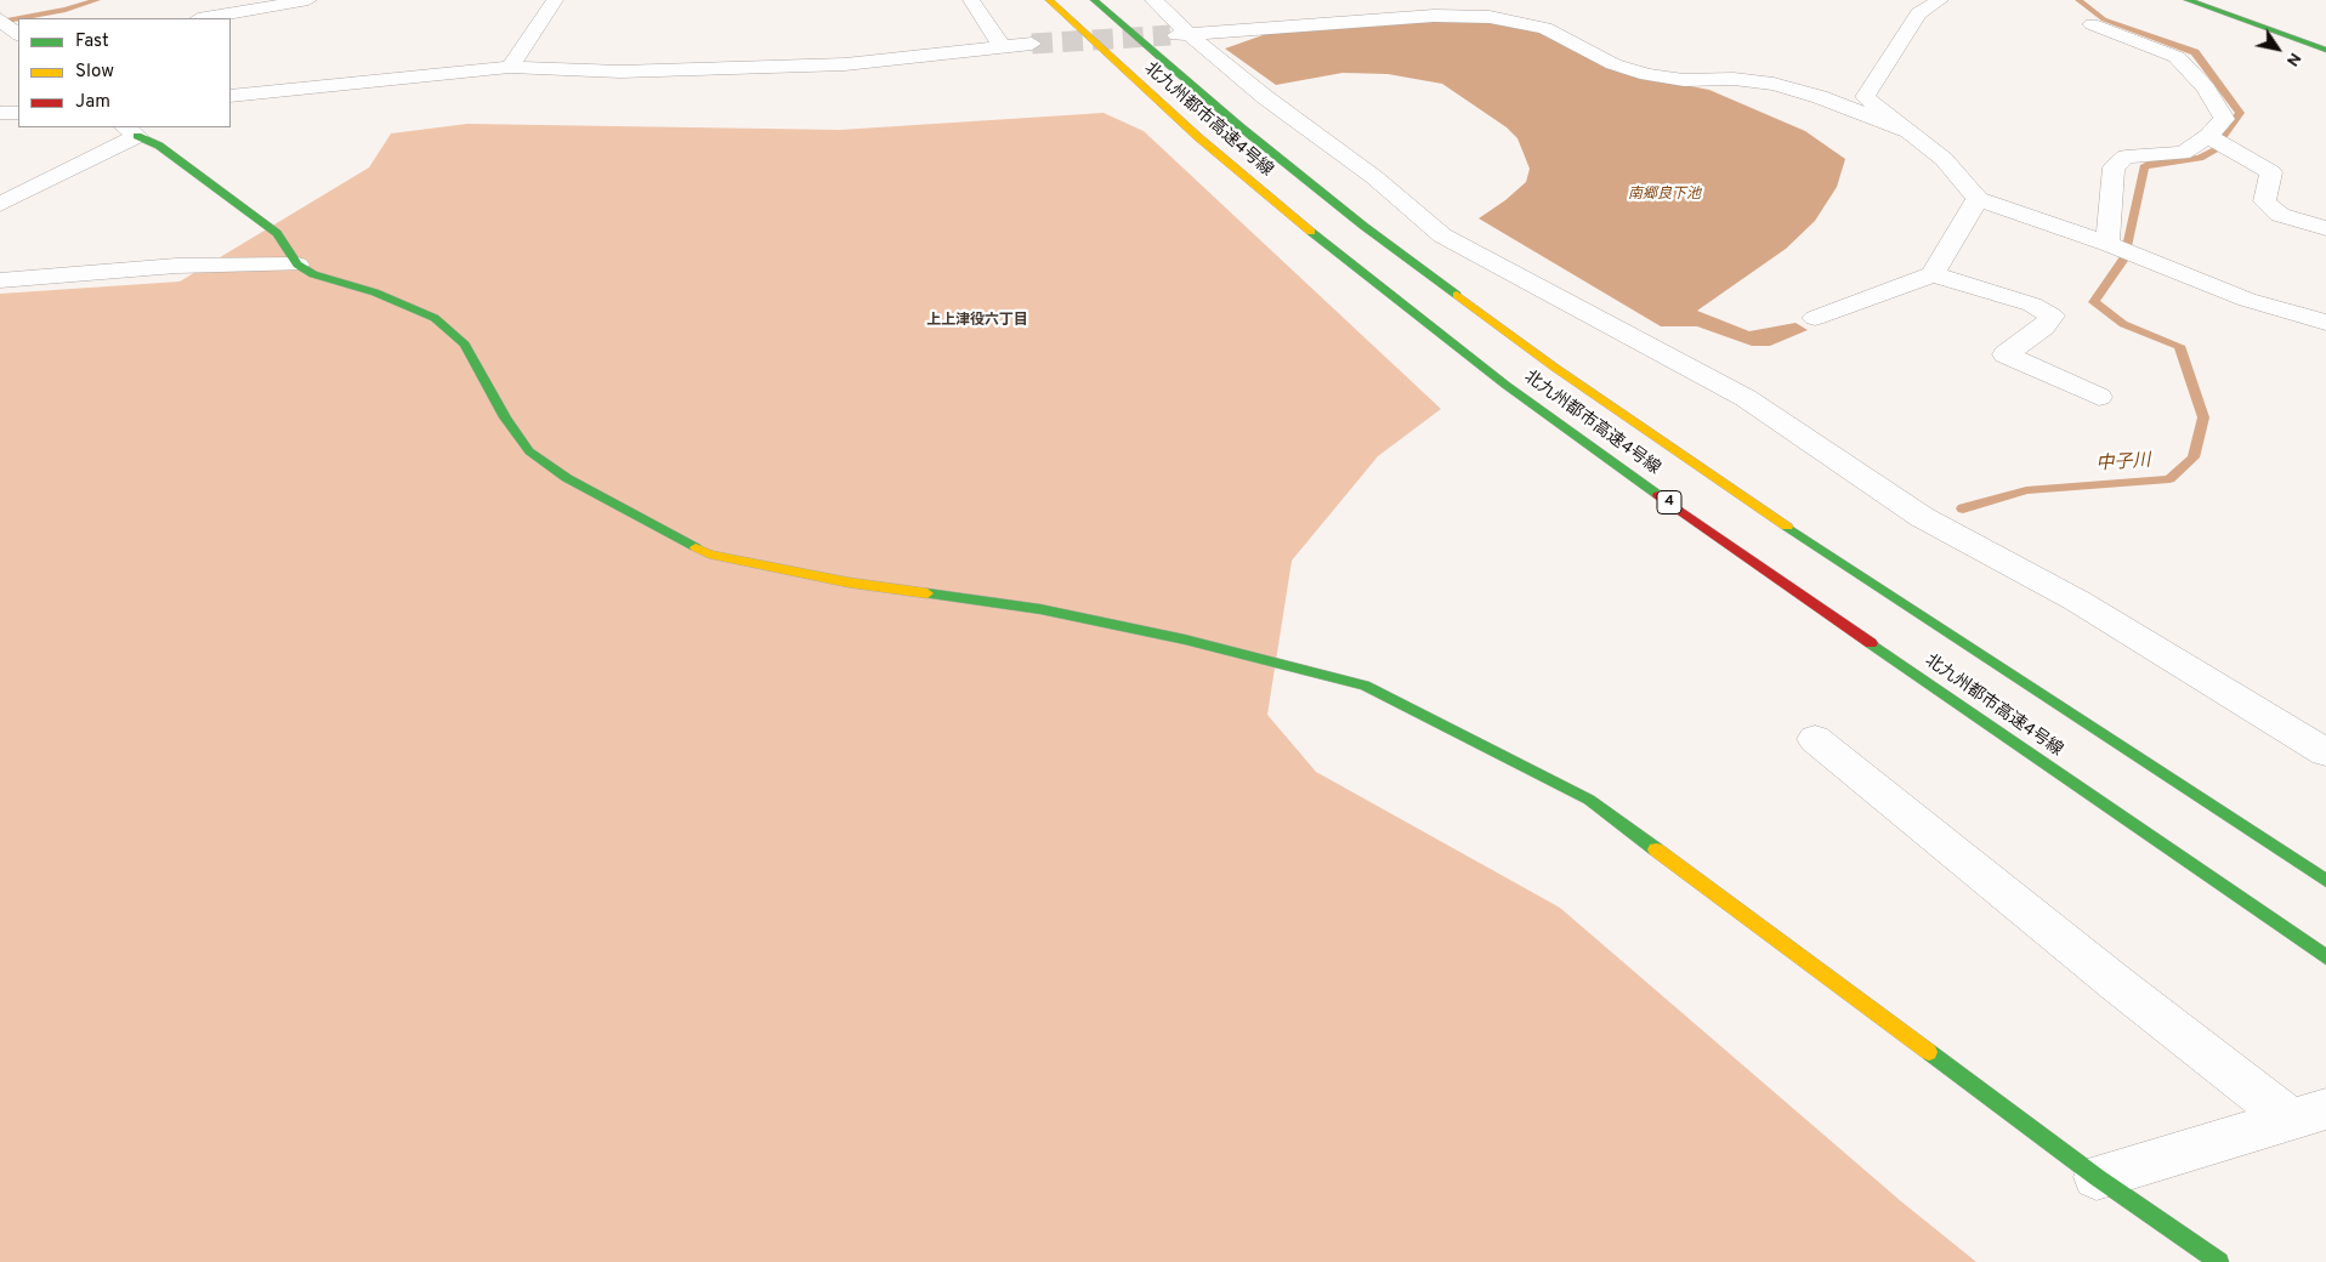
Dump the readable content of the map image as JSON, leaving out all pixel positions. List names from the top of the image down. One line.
{"streets":{"main road":["北九州都市高速4号線","4"]},"districts":["上上津役六丁目"],"water":["南郷良下池","中子川"],"legend":["Fast","Slow","Jam"],"north":"bottom right"}
